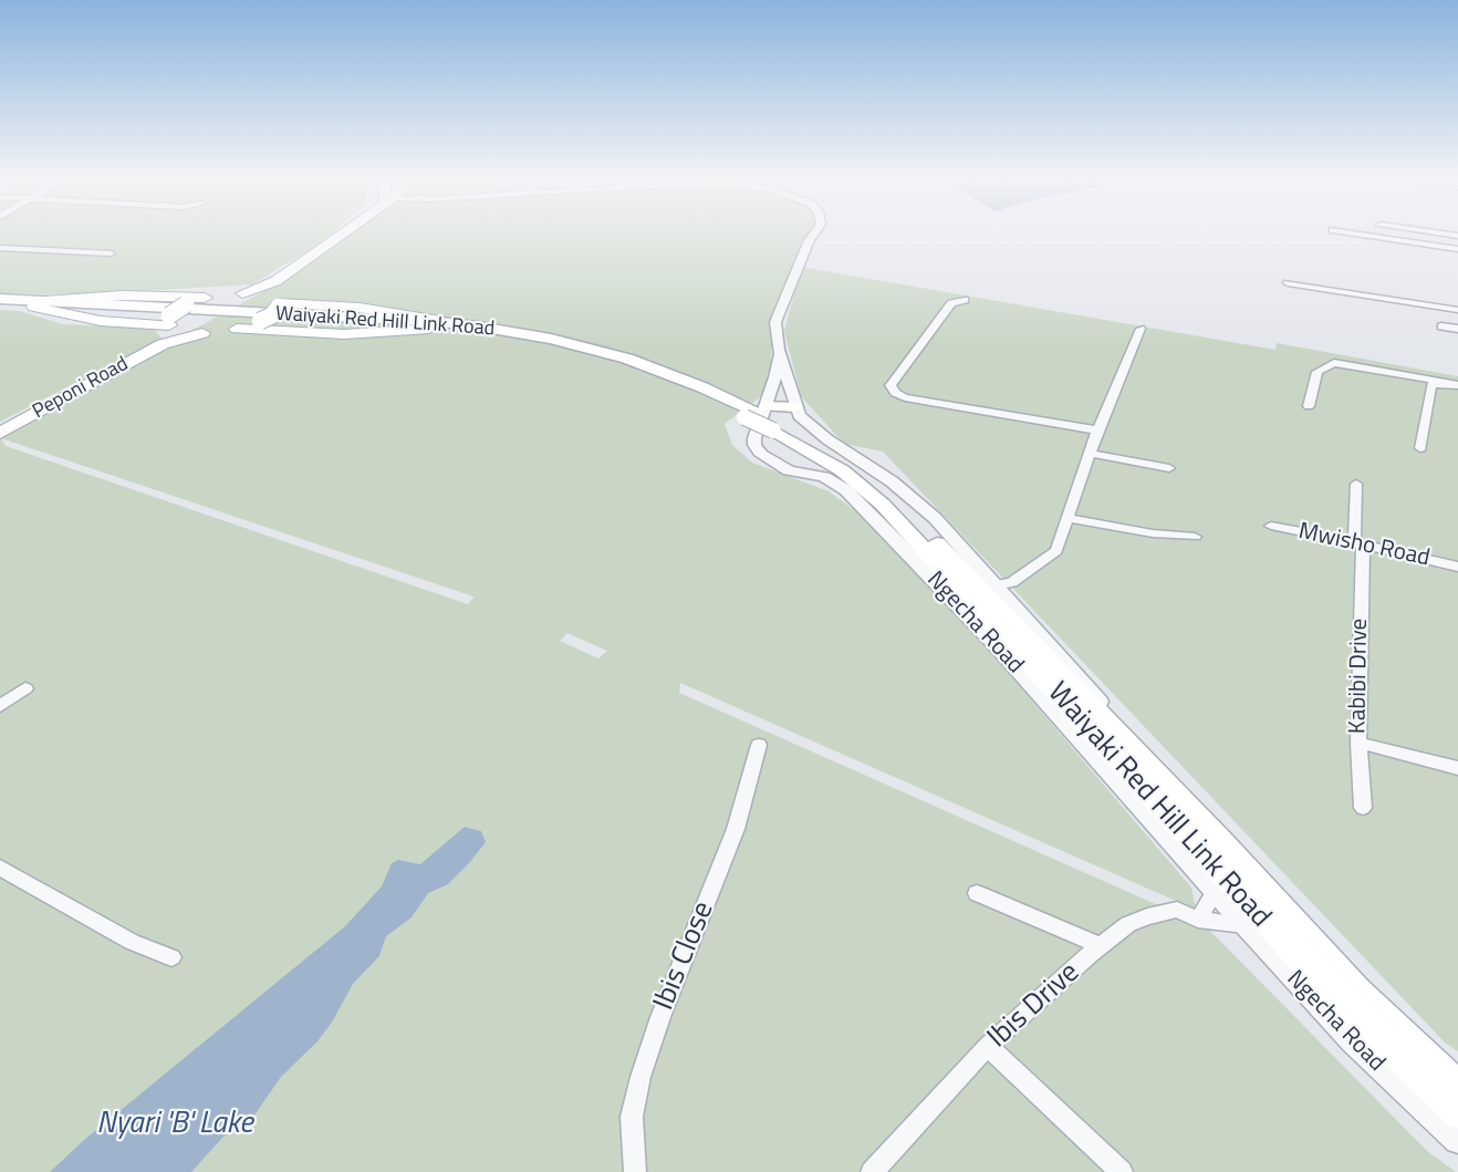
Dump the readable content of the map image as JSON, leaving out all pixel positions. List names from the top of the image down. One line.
{"streets":{"main road":["Waiyaki Red Hill Link Road","Peponi Road"],"street":["Mwisho Road","Ngecha Road","Kabibi Drive","Ibis Close","Ibis Drive"]},"crossings":[["Waiyaki Red Hill Link Road","Ngecha Road"],["Mwisho Road","Kabibi Drive"],["Ngecha Road","Ibis Drive"]],"water":["Nyari 'B' Lake"]}
